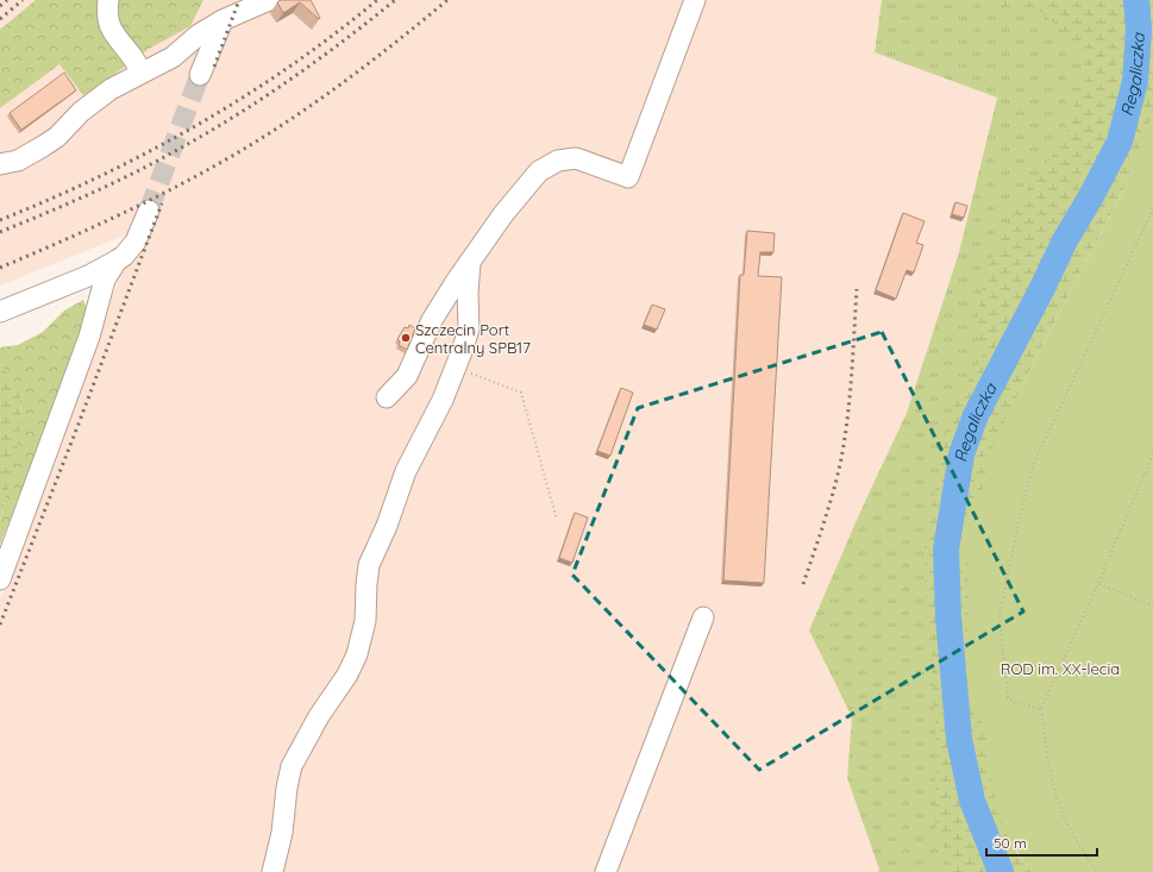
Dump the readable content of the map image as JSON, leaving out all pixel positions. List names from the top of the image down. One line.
{"water":["Regaliczka"],"parks":["ROD im. XX-lecia"],"places":["Szczecin Port Centralny SPB17"],"scale_bar":"50 m"}
